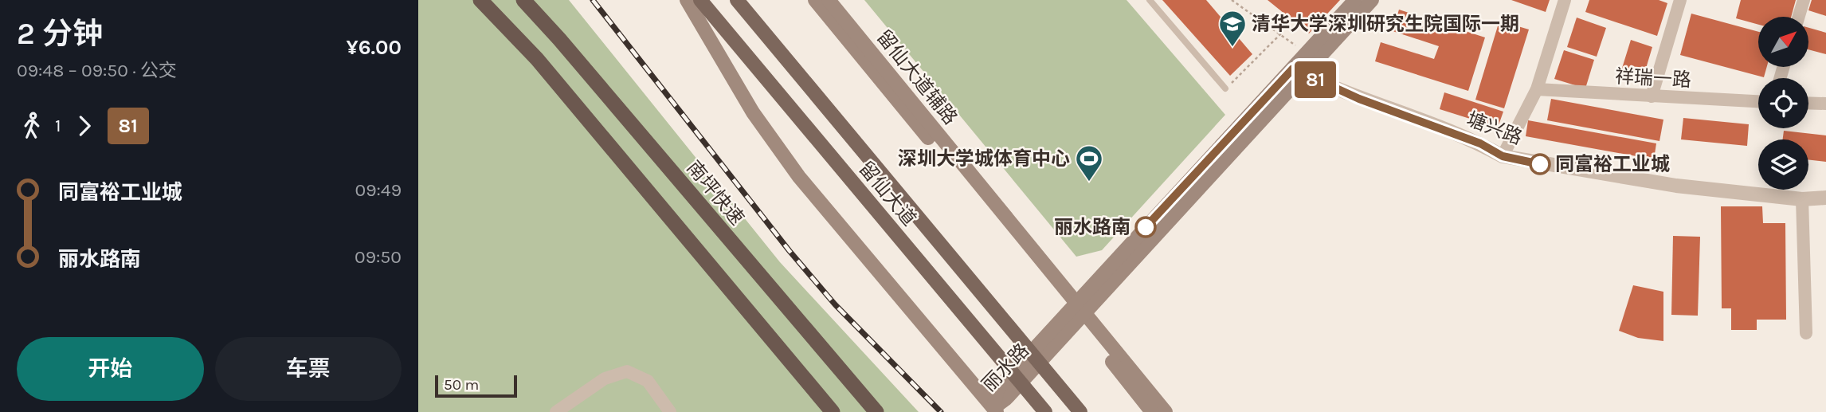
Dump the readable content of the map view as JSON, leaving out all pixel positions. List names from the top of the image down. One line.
{"streets":{"highway":["南坪快速"],"main road":["留仙大道辅路","留仙大道","丽水路"],"street":["祥瑞一路","塘兴路"]},"crossings":[["留仙大道辅路","丽水路"],["塘兴路","丽水路"]],"places":{"school or university":["清华大学深圳研究生院国际一期"],"other":["同富裕工业城","丽水路南"],"sports":["深圳大学城体育中心"]},"lines":["bus line 81"],"scale_bar":"50 m","north":"top right","page":{"heading":["2 分钟","09:48 – 09:50 · 公交","¥6.00"],"on_map":"81","legs":["1","81"],"list":[{"name":"同富裕工业城","value":"09:49"},{"name":"丽水路南","value":"09:50"}],"buttons":["开始","车票"],"scale":"50 m"}}
